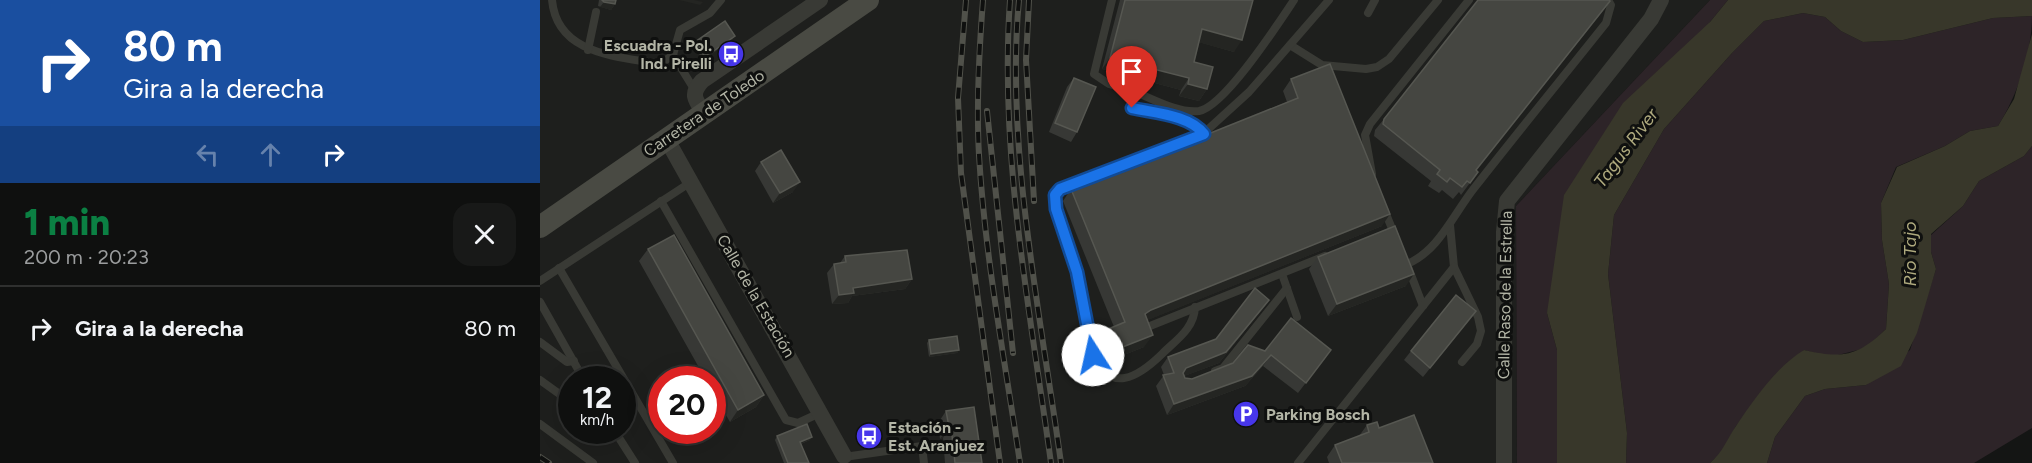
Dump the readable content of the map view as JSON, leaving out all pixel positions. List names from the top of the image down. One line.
{"streets":{"street":["Carretera de Toledo","Calle Raso de la Estrella","Calle de la Estación"]},"crossings":[["Carretera de Toledo","Calle de la Estación"]],"water":["Tagus River","Río Tajo"],"places":{"bus stop":["Escuadra - Pol. Ind. Pirelli","Estación - Est. Aranjuez"],"parking":["Parking Bosch"]},"page":{"turn":["80 m","Gira a la derecha"],"heading":["1 min","200 m · 20:23"],"list":[{"name":"Gira a la derecha","value":"80 m"}],"speed":"12 km/h","limit":"20"}}
